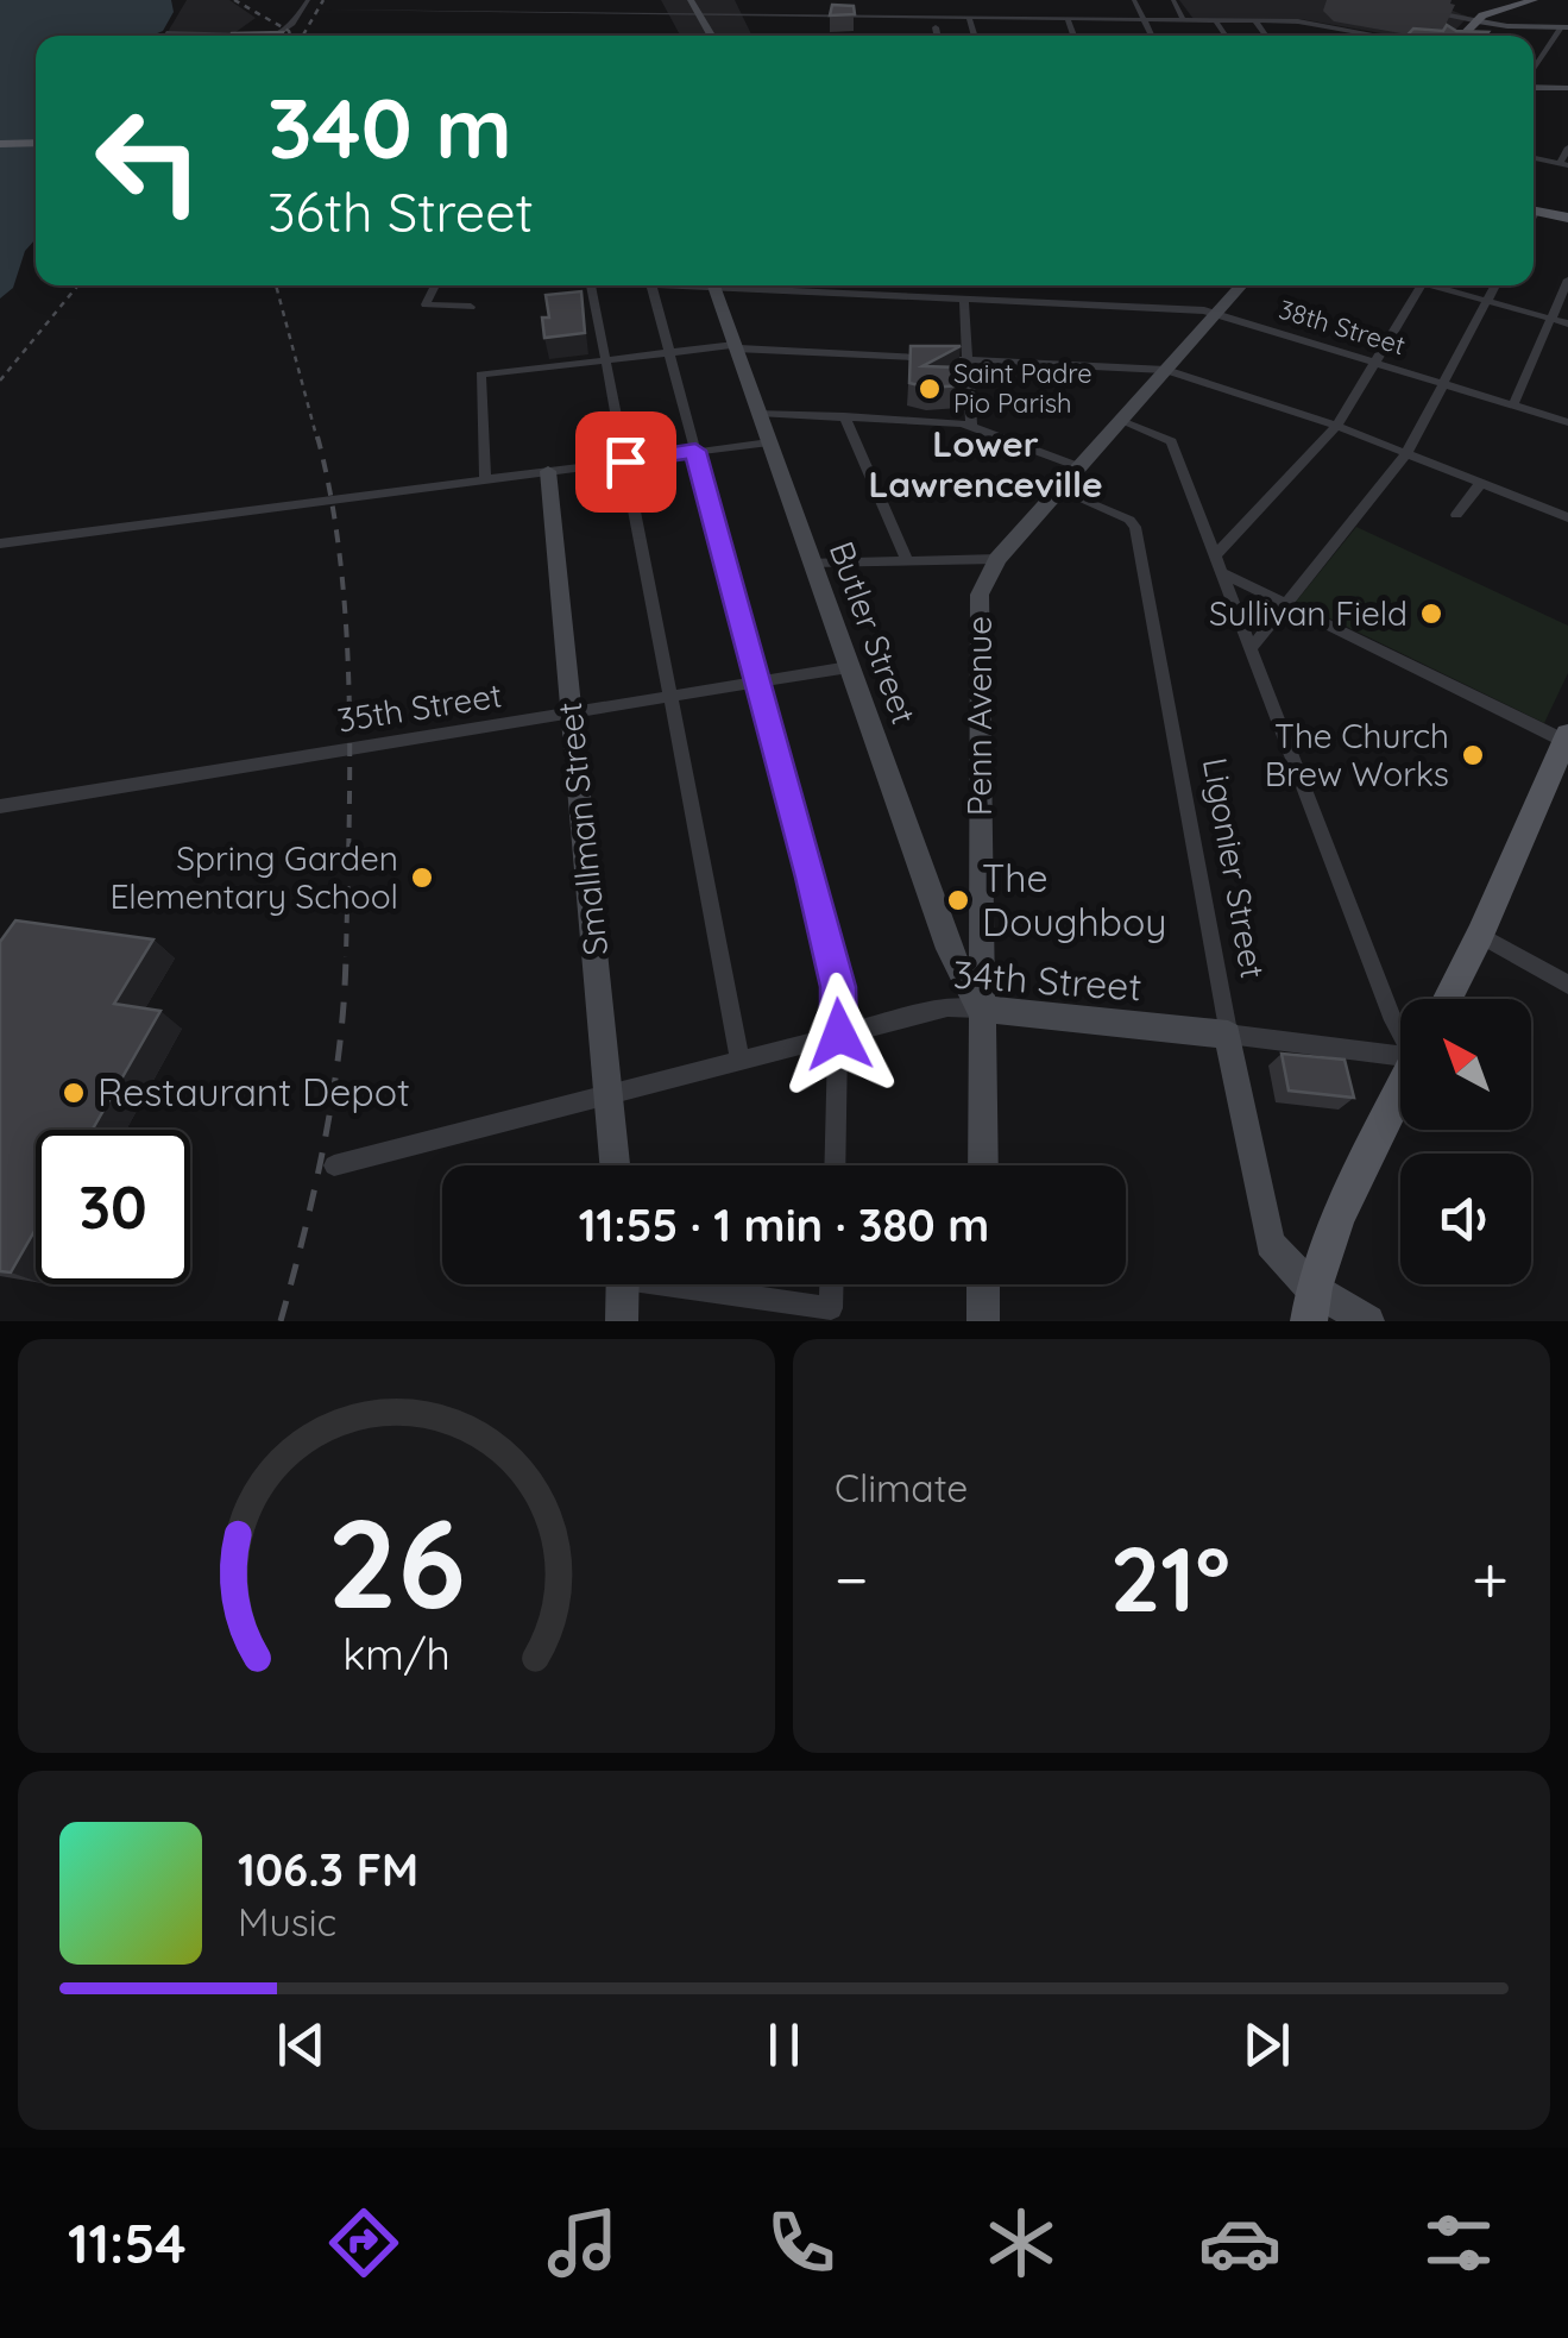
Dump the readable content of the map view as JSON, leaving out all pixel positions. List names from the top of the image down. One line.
{"streets":{"main road":["Butler Street","Penn Avenue","Smallman Street","Ligonier Street","34th Street"],"street":["38th Street","35th Street"]},"crossings":[["38th Street","Penn Avenue"],["Butler Street","35th Street"],["Butler Street","Penn Avenue"],["Butler Street","34th Street"],["35th Street","Smallman Street"],["Penn Avenue","Ligonier Street"],["Penn Avenue","34th Street"],["Smallman Street","34th Street"],["Ligonier Street","34th Street"]],"districts":["Lower Lawrenceville"],"places":["Saint Padre Pio Parish","Sullivan Field","The Church Brew Works","Spring Garden Elementary School","The Doughboy","Restaurant Depot"],"north":"top left","page":{"turn":["340 m","36th Street"],"limit":"30","trip":"11:55 · 1 min · 380 m","tile":"Climate","heat":["−","21°","+"],"song":["106.3 FM","Music"],"tabs":"11:54","gauge":["26","km/h"]}}
